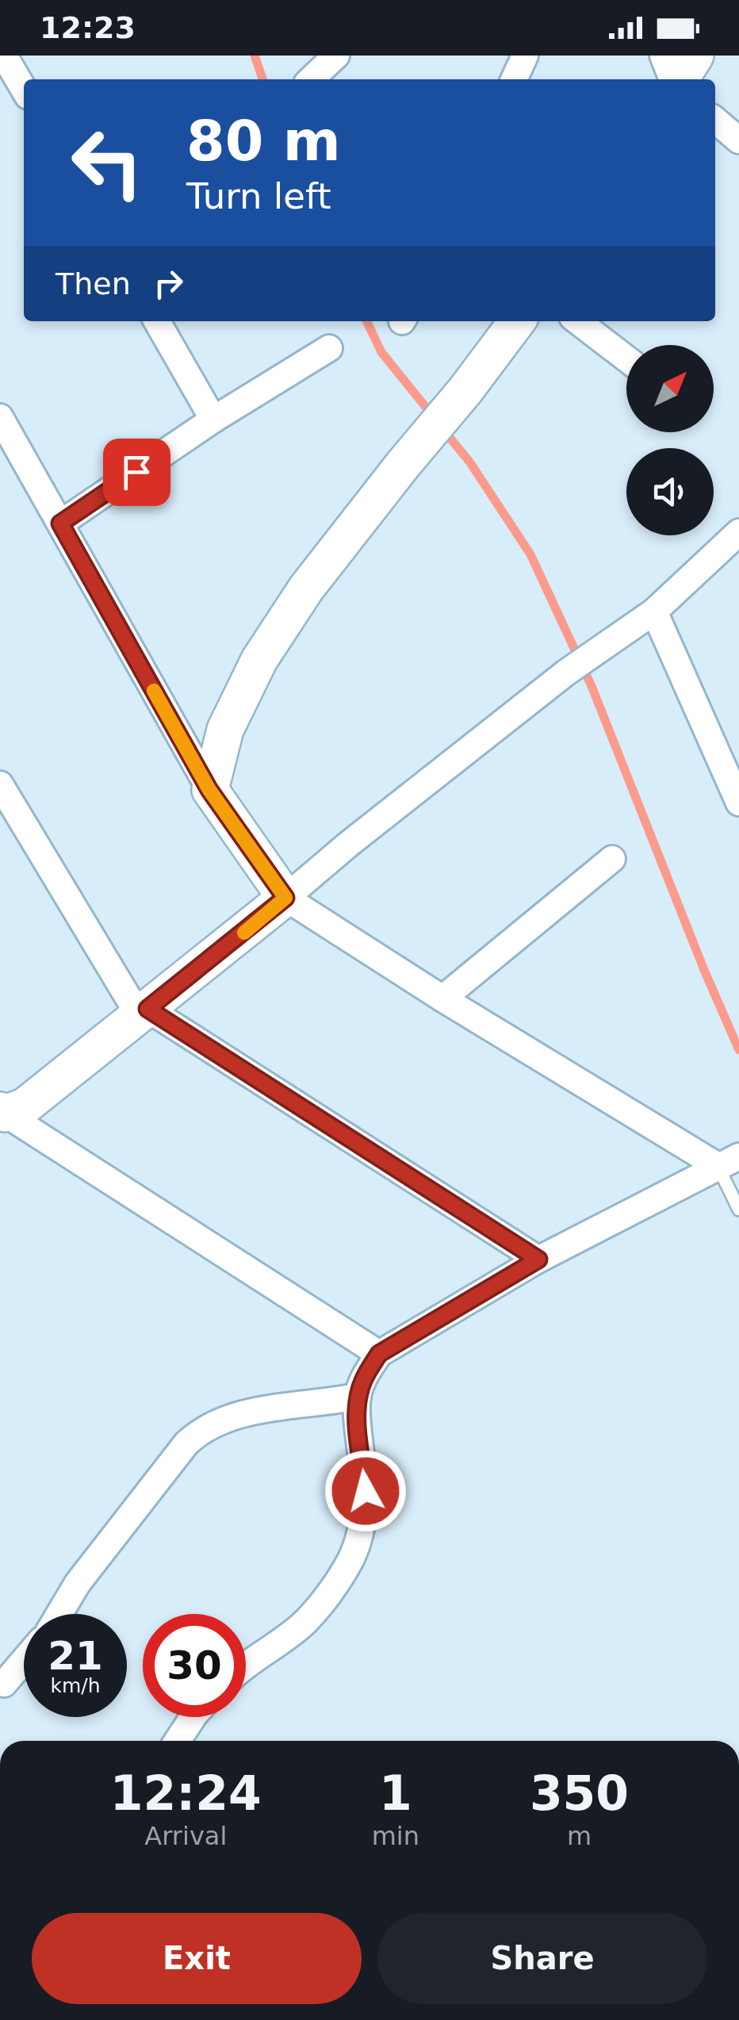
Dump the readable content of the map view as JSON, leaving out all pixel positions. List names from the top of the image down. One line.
{"north":"top right","page":{"status":"12:23","turn":["80 m","Turn left"],"then":"Then","speed":"21 km/h","limit":"30","eta":["12:24","Arrival","1","min","350","m"],"buttons":["Exit","Share"]}}
